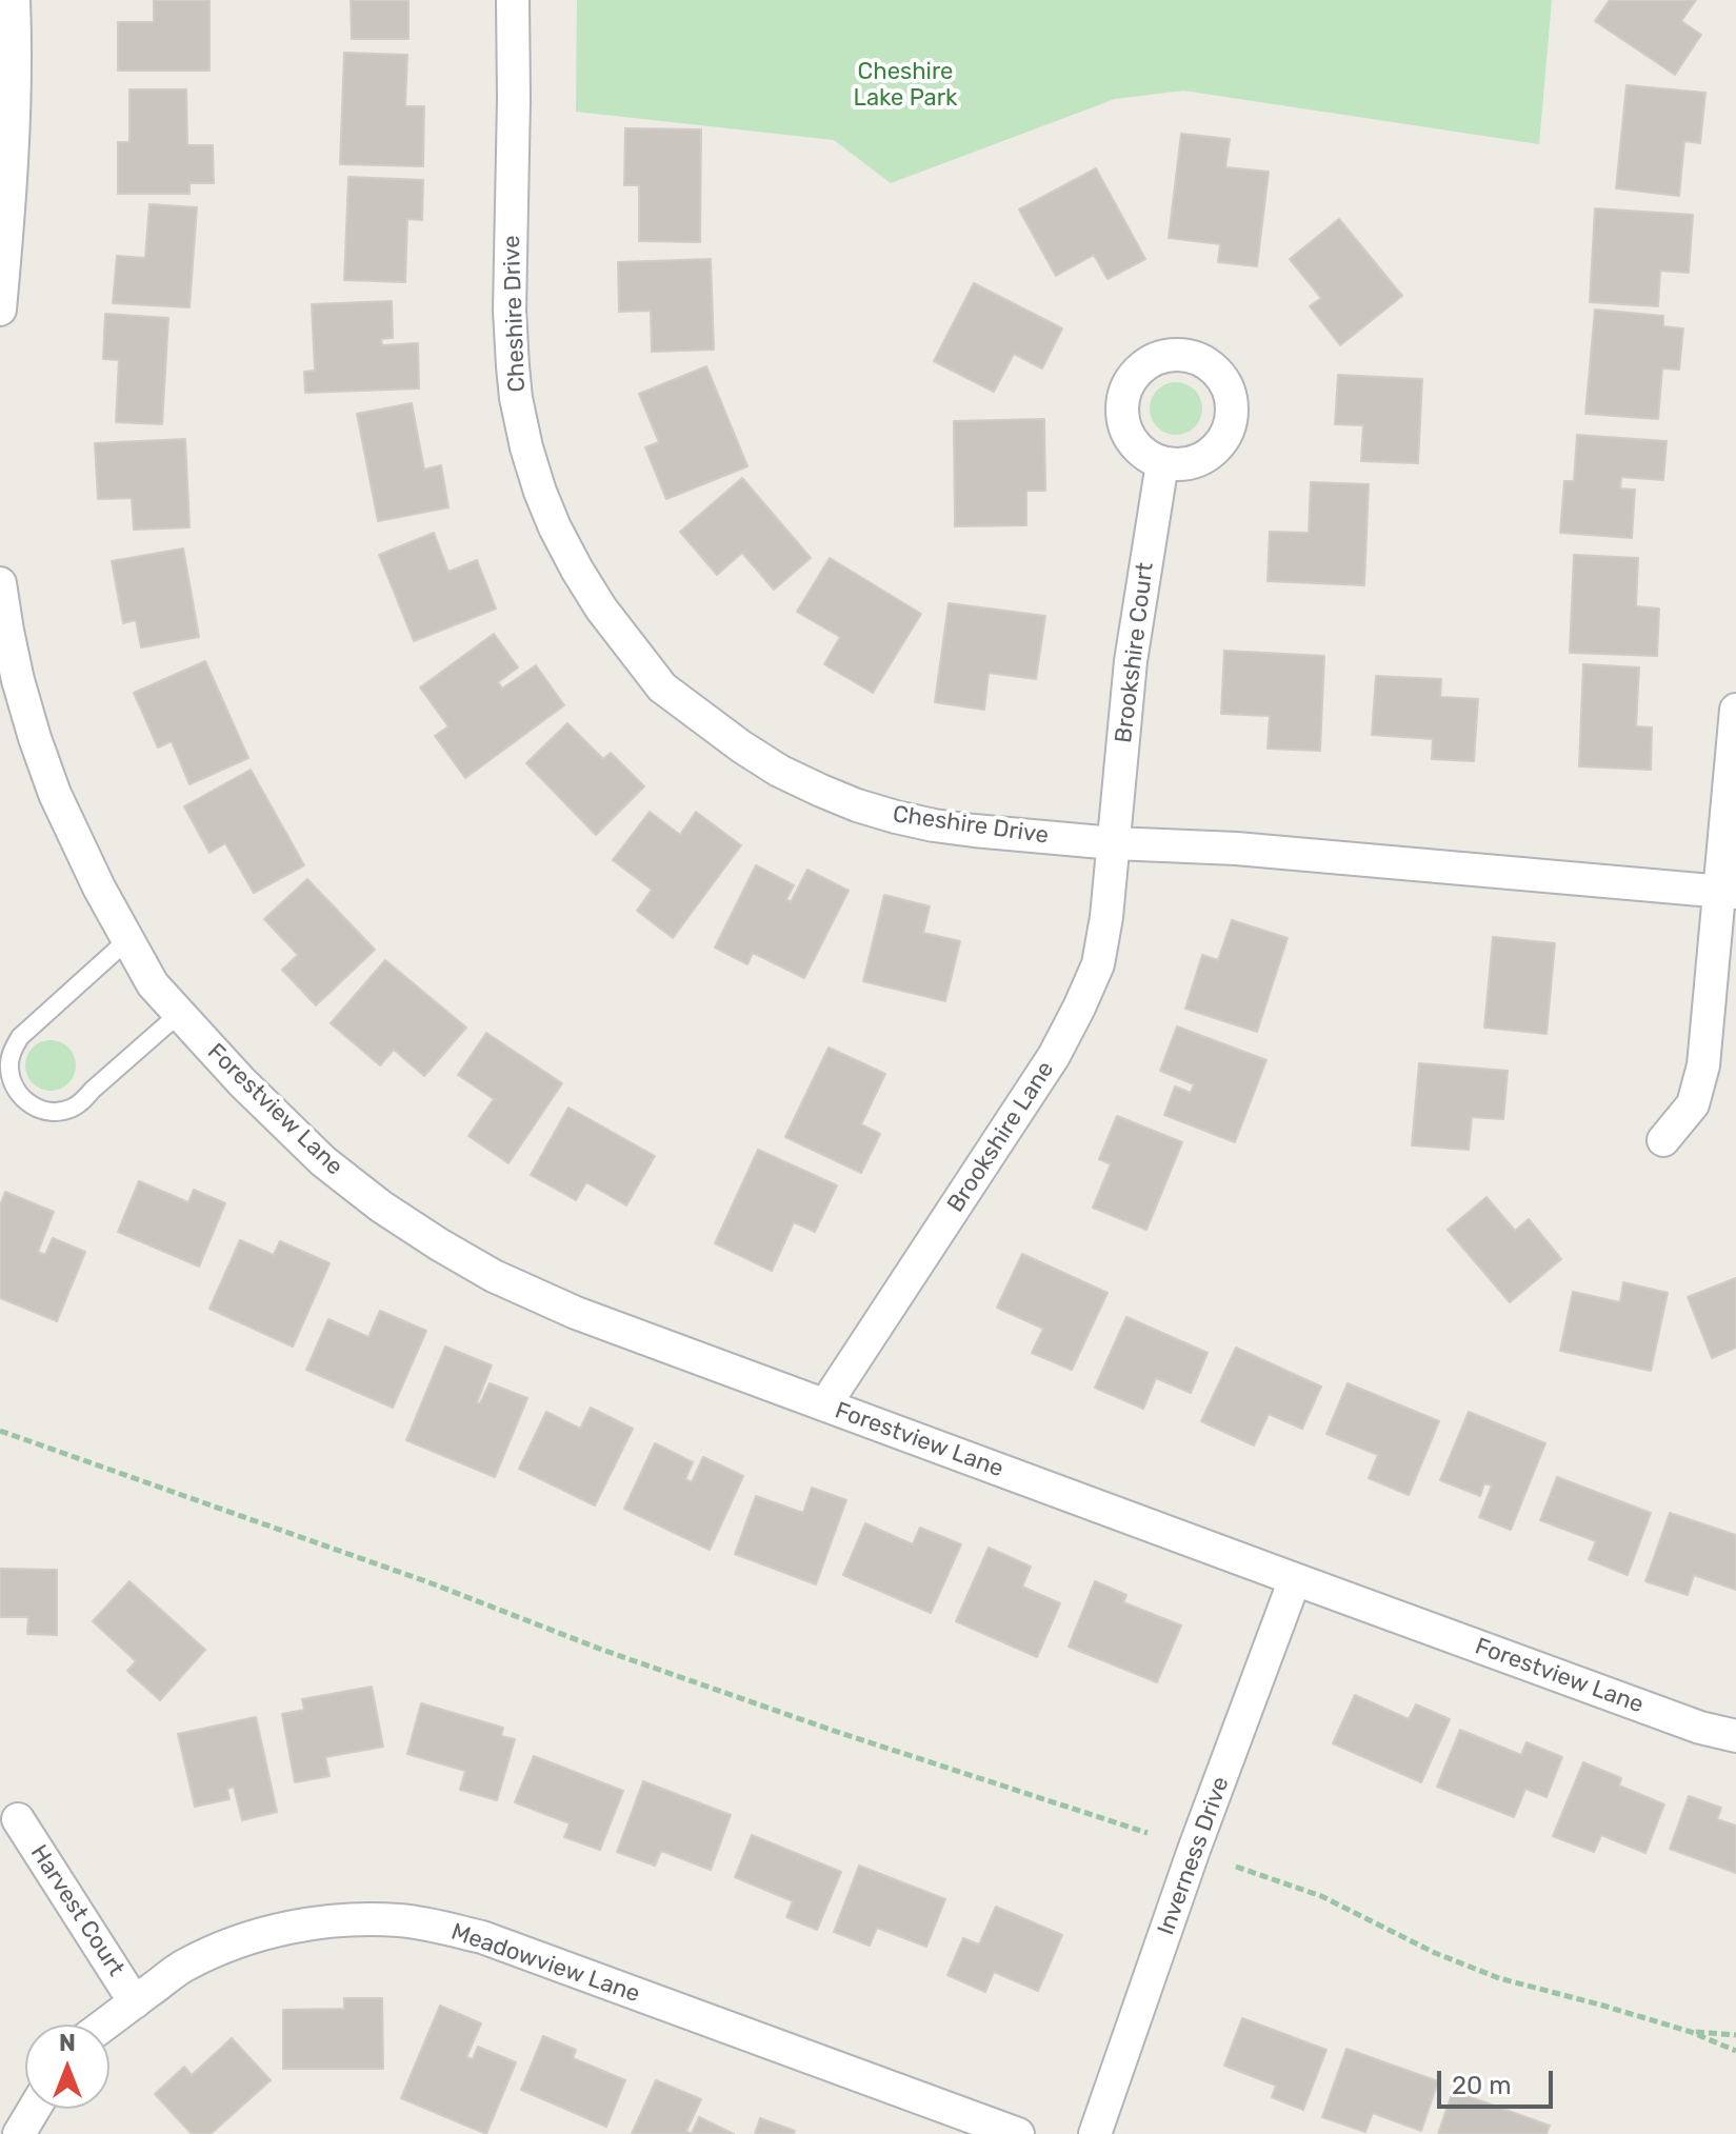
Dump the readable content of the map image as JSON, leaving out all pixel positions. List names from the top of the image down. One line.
{"streets":{"street":["Cheshire Drive","Brookshire Court","Forestview Lane","Brookshire Lane","Inverness Drive","Harvest Court","Meadowview Lane"]},"crossings":[["Cheshire Drive","Brookshire Court"],["Cheshire Drive","Brookshire Lane"],["Brookshire Court","Brookshire Lane"],["Forestview Lane","Brookshire Lane"],["Forestview Lane","Inverness Drive"],["Harvest Court","Meadowview Lane"]],"parks":["Cheshire Lake Park"],"scale_bar":"20 m","north":"top"}
